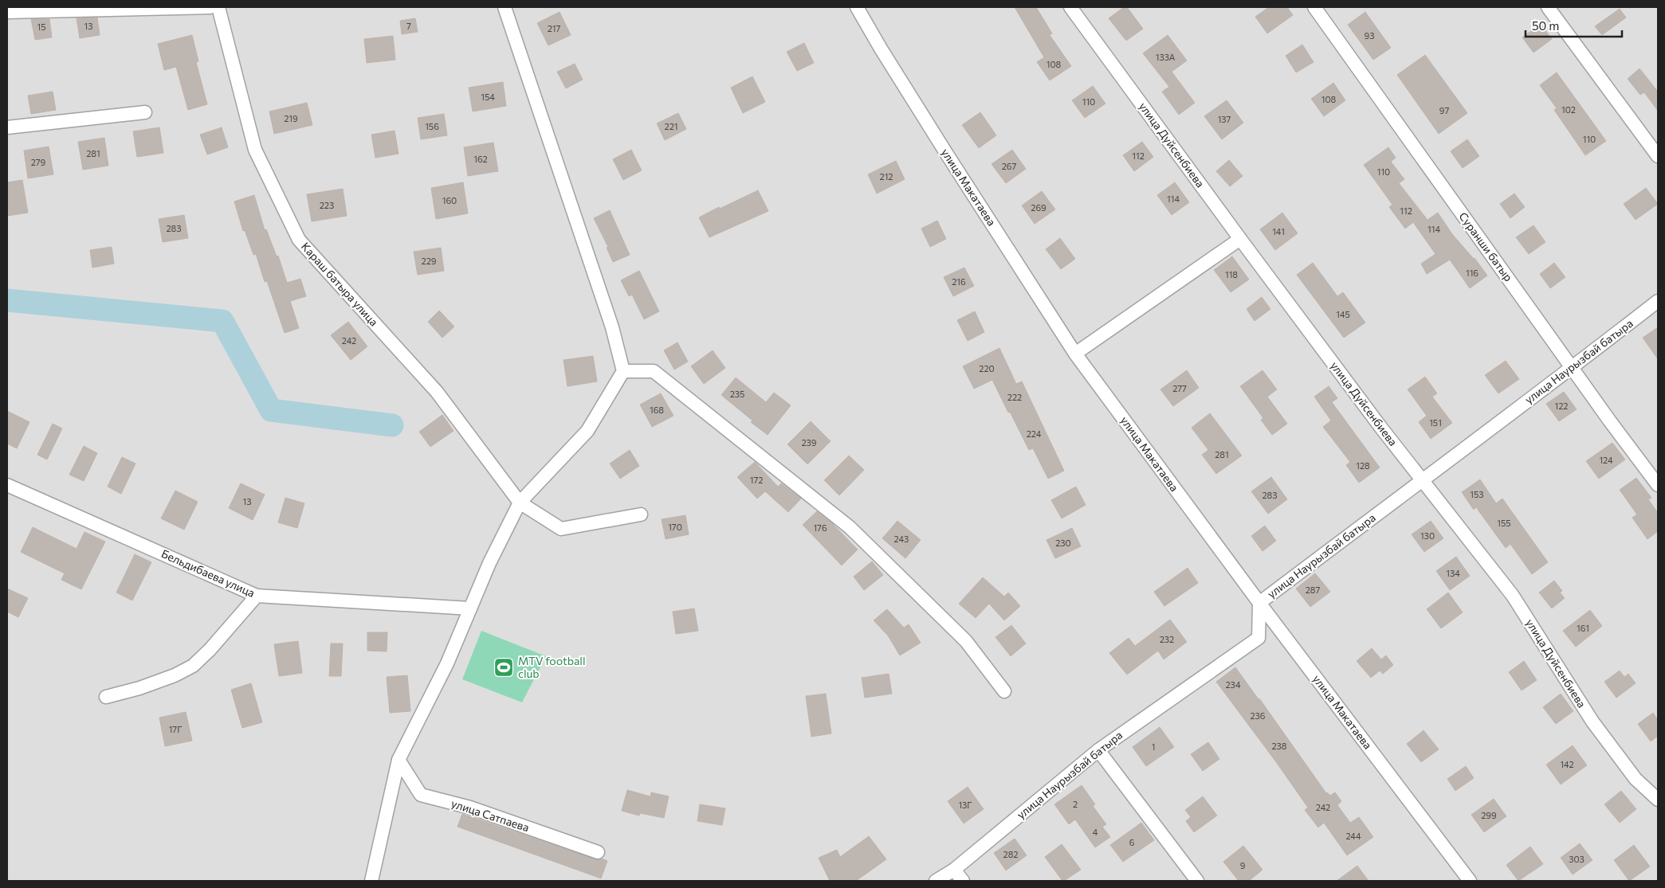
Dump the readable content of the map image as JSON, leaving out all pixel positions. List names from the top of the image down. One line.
{"streets":{"street":["улица Дуйсенбиева","улица Макатаева","Суранши батыр","Караш батыра улица","улица Наурызбай батыра","Бельдибаева улица","улица Сатпаева"]},"crossings":[["улица Дуйсенбиева","улица Наурызбай батыра"],["улица Макатаева","улица Наурызбай батыра"],["Суранши батыр","улица Наурызбай батыра"]],"places":{"sports":["MTV football club"]},"house_numbers":["13","7","15","217","93","133А","108","154","108","110","102","97","219","137","156","221","110","281","112","162","279","267","110","212","114","160","223","269","112","283","114","141","229","116","118","216","145","242","220","277","235","222","122","168","151","224","239","281","124","128","172","153","283","13","155","170","176","130","243","230","134","287","161","232","234","236","17Г","238","1","142","2","13Г","242","299","4","244","6","282","303","9"],"scale_bar":"50 m"}
